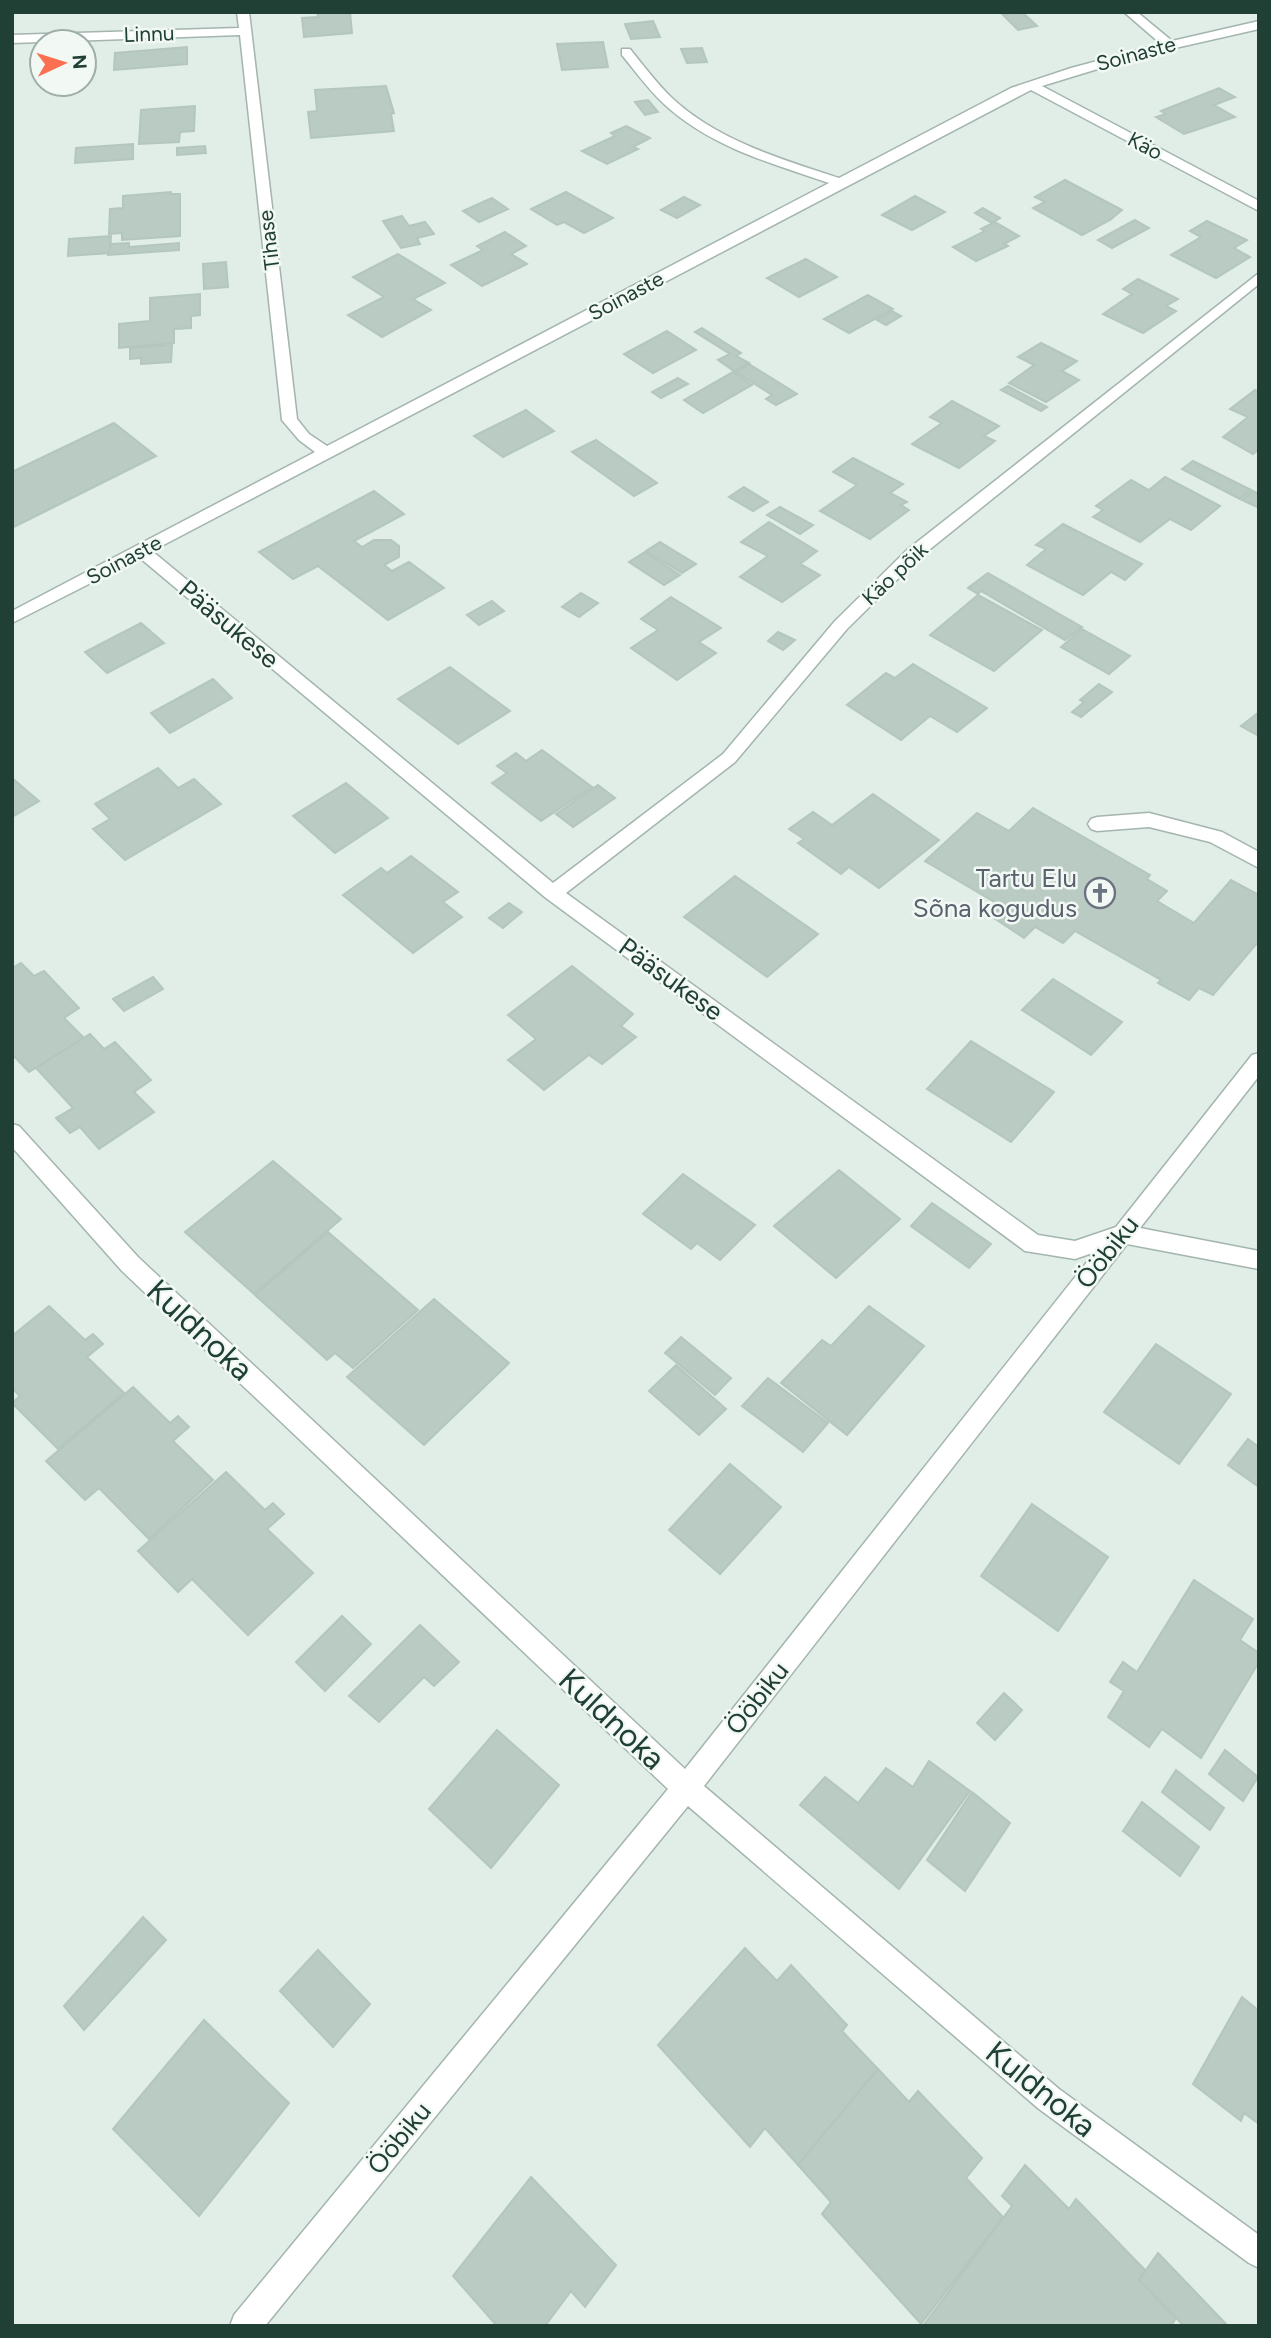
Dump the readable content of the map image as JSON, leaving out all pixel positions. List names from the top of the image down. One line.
{"streets":{"street":["Linnu","Soinaste","Käo","Tihase","Käo põik","Pääsukese","Ööbiku","Kuldnoka"]},"crossings":[["Linnu","Tihase"],["Soinaste","Käo"],["Soinaste","Tihase"],["Soinaste","Pääsukese"],["Käo põik","Pääsukese"],["Pääsukese","Ööbiku"],["Ööbiku","Kuldnoka"]],"places":{"church":["Tartu Elu Sõna kogudus"]},"north":"right"}
